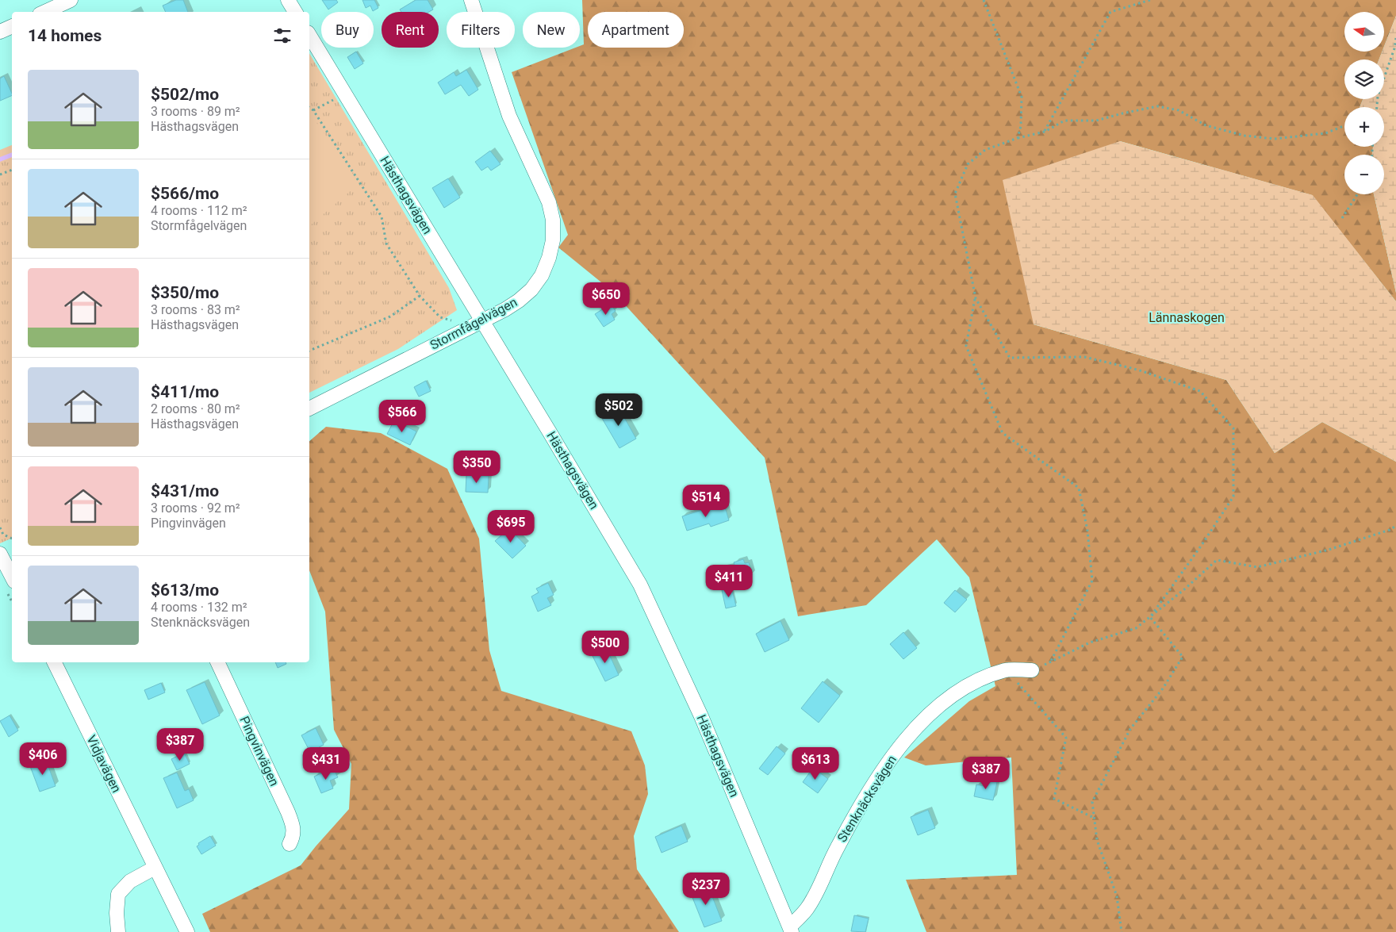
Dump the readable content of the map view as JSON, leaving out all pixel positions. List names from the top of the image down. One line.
{"streets":{"street":["Hästhagsvägen","Stormfågelvägen","Pingvinvägen","Vidjavägen","Stenknäcksvägen"]},"crossings":[["Hästhagsvägen","Stormfågelvägen"],["Hästhagsvägen","Stenknäcksvägen"]],"parks":["Lännaskogen"],"north":"left","page":{"map_buttons":["+","−"],"chip":["Buy","Rent","Filters","New","Apartment"],"heading":"14 homes","list":[{"name":"$502/mo","note":"3 rooms · 89 m² · Hästhagsvägen"},{"name":"$566/mo","note":"4 rooms · 112 m² · Stormfågelvägen"},{"name":"$350/mo","note":"3 rooms · 83 m² · Hästhagsvägen"},{"name":"$411/mo","note":"2 rooms · 80 m² · Hästhagsvägen"},{"name":"$431/mo","note":"3 rooms · 92 m² · Pingvinvägen"},{"name":"$613/mo","note":"4 rooms · 132 m² · Stenknäcksvägen"}],"price":["$650","$502","$566","$350","$514","$695","$411","$500","$387","$406","$431","$613","$387","$237"]}}
